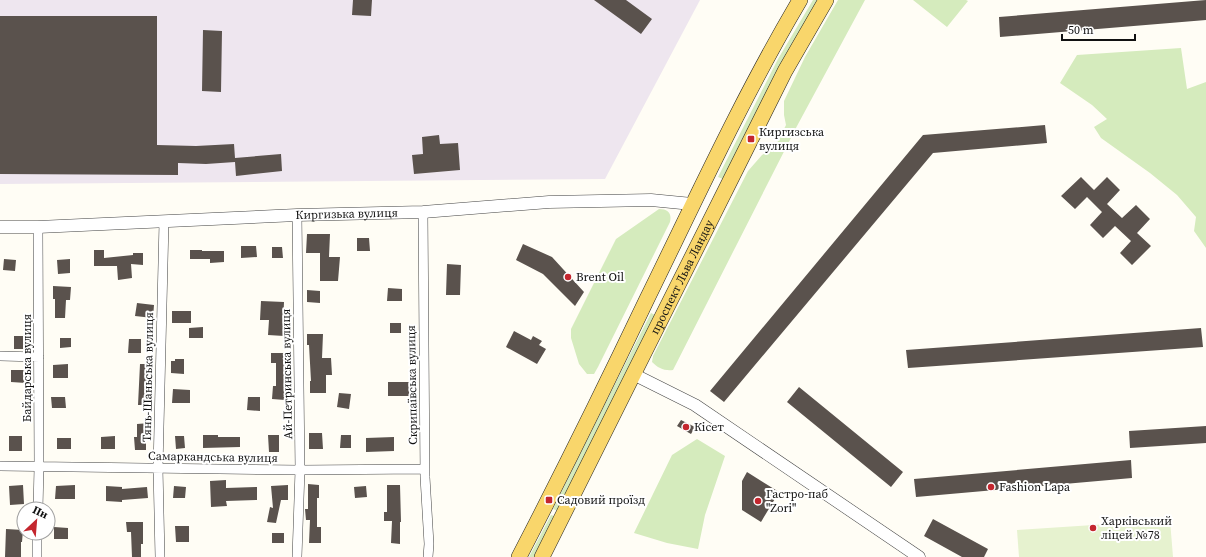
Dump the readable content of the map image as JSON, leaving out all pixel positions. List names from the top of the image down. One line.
{"streets":{"main road":["проспект Льва Ландау"],"street":["Киргизька вулиця","Байдарська вулиця","Ай-Петринська вулиця","Тянь-Шаньська вулиця","Скрипаївська вулиця","Самаркандська вулиця"]},"crossings":[["Киргизька вулиця","проспект Льва Ландау"],["Киргизька вулиця","Байдарська вулиця"],["Киргизька вулиця","Ай-Петринська вулиця"],["Киргизька вулиця","Тянь-Шаньська вулиця"],["Киргизька вулиця","Скрипаївська вулиця"],["Байдарська вулиця","Самаркандська вулиця"],["Ай-Петринська вулиця","Самаркандська вулиця"],["Тянь-Шаньська вулиця","Самаркандська вулиця"],["Скрипаївська вулиця","Самаркандська вулиця"]],"places":{"transit":["Киргизська вулиця","Садовий проїзд"],"other":["Brent Oil","Кісет","Fashion Lapa","Гастро-паб \"Zori\"","Харківський ліцей №78"]},"scale_bar":"50 m","north":"top right"}
